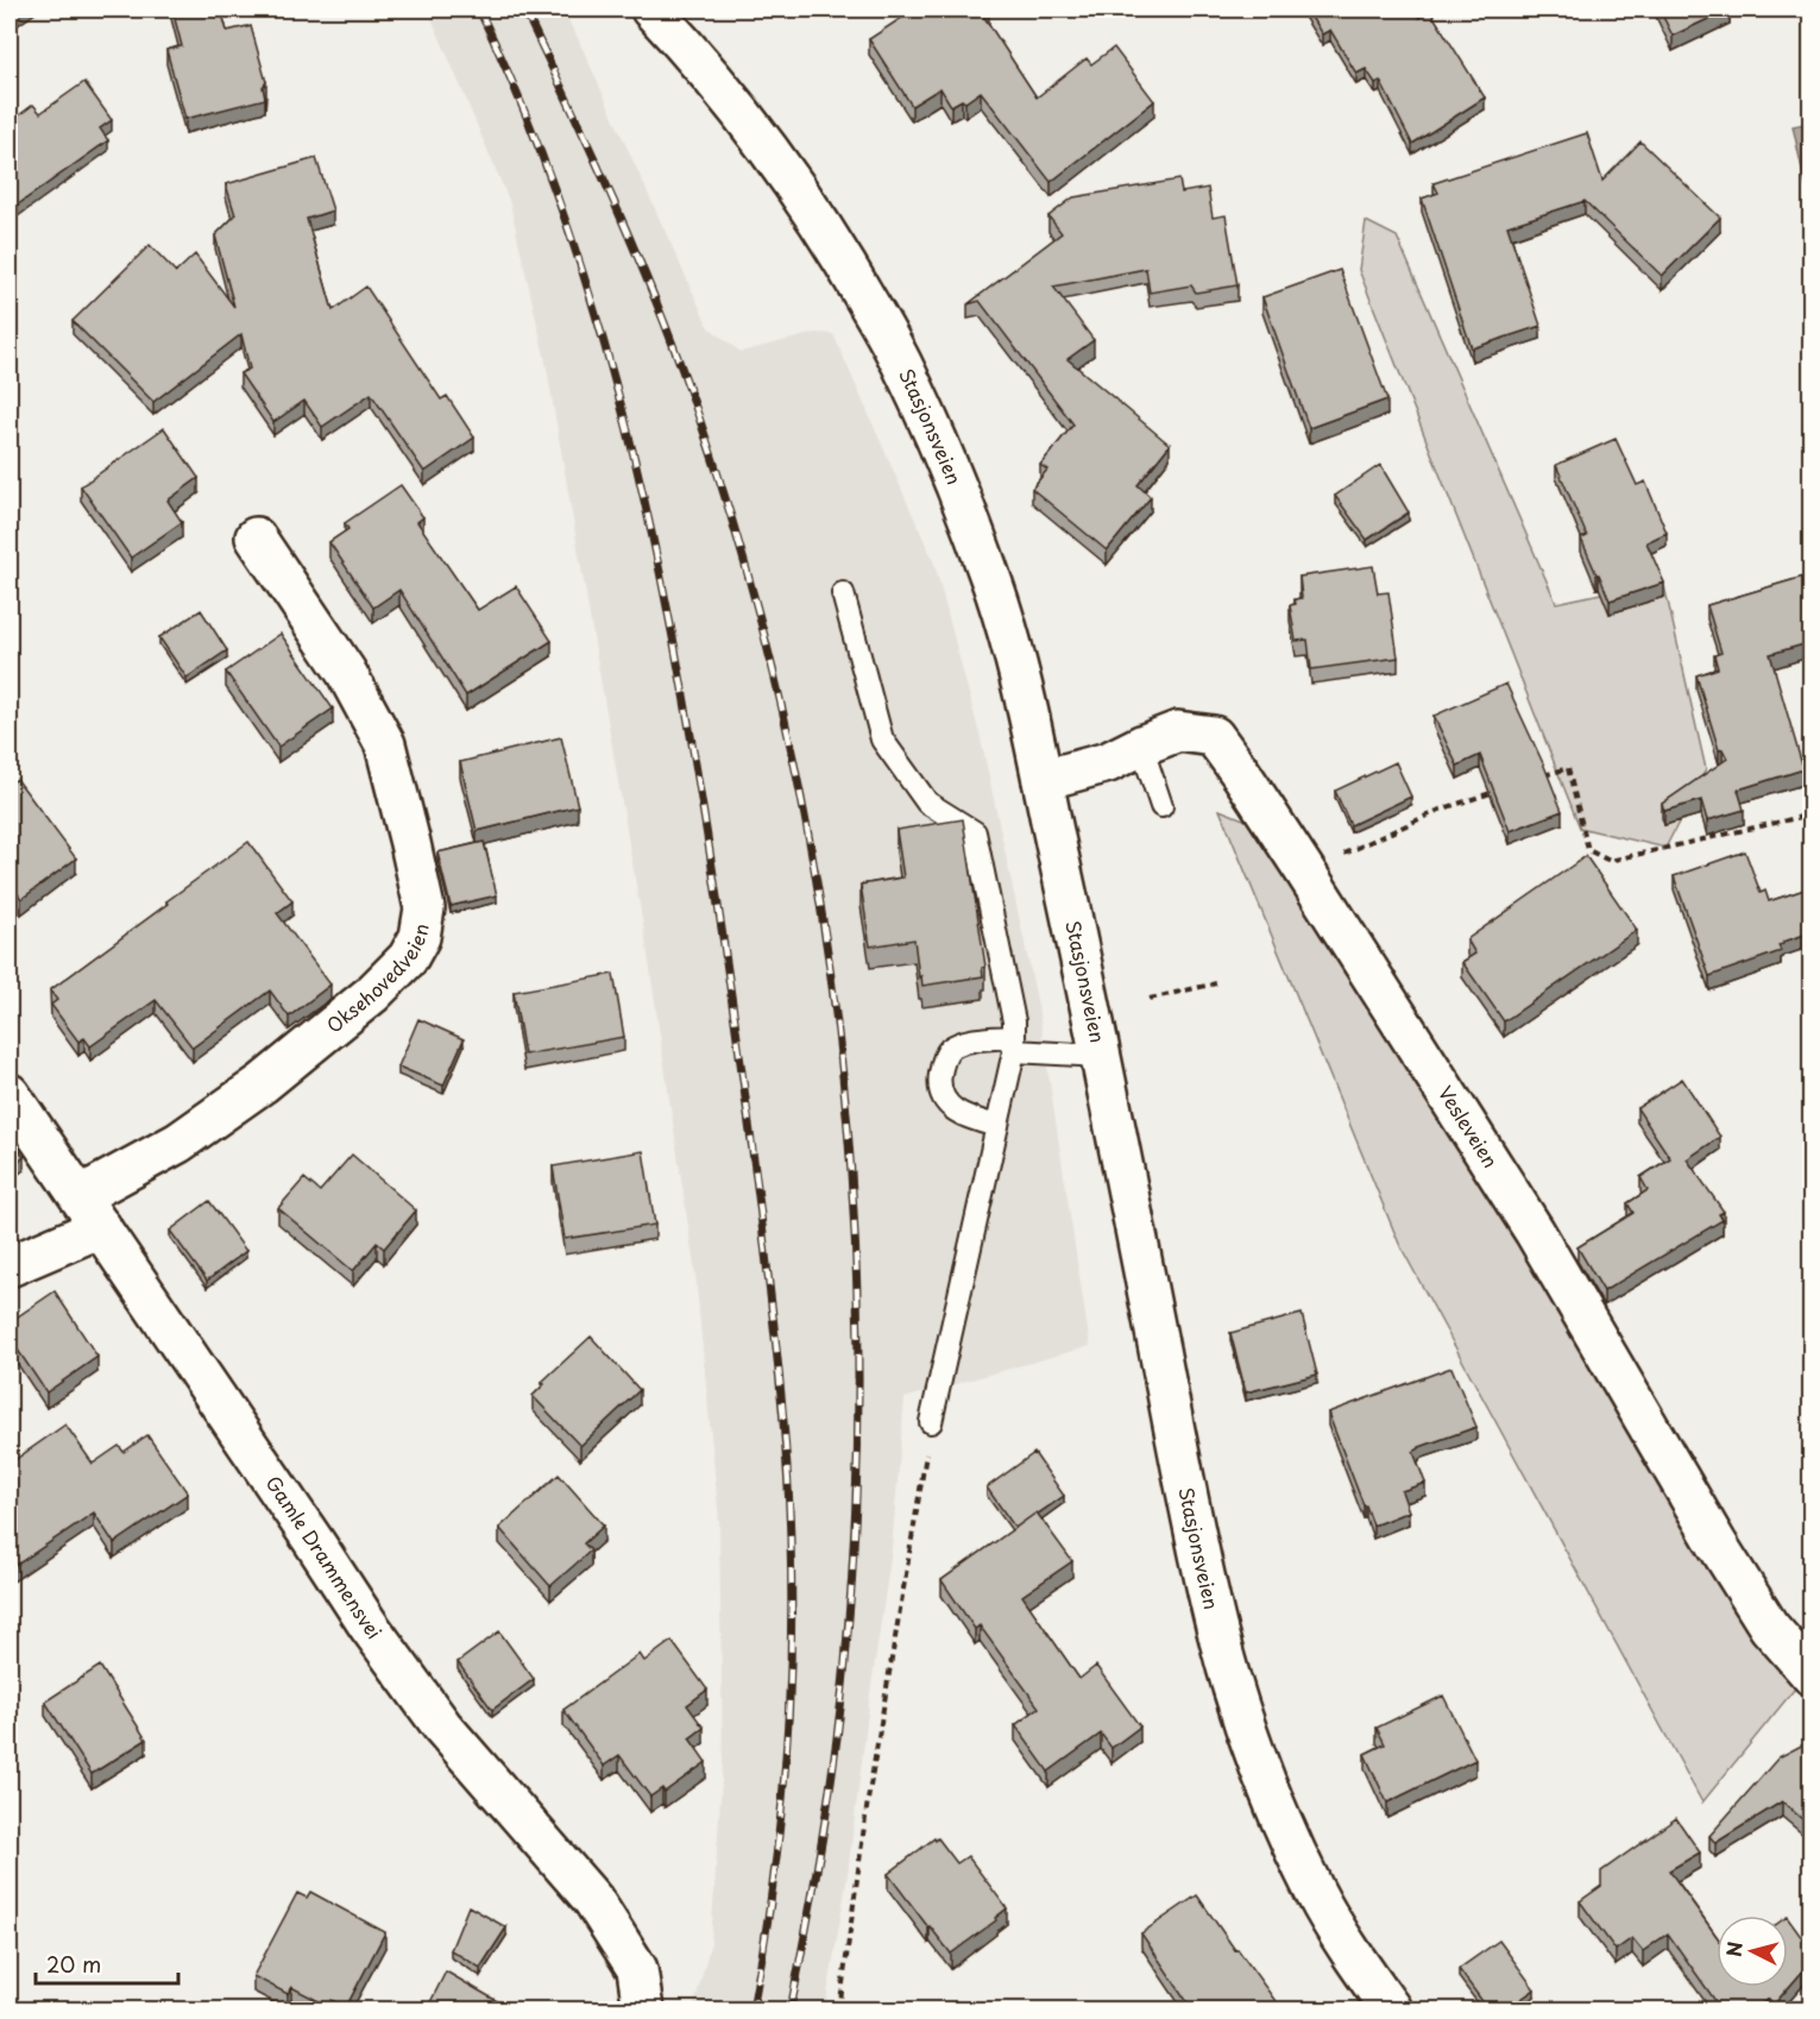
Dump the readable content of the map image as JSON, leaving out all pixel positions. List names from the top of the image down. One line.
{"streets":{"street":["Stasjonsveien","Oksehovedveien","Vesleveien","Gamle Drammensvei"]},"crossings":[["Stasjonsveien","Vesleveien"],["Oksehovedveien","Gamle Drammensvei"]],"scale_bar":"20 m","north":"left"}
